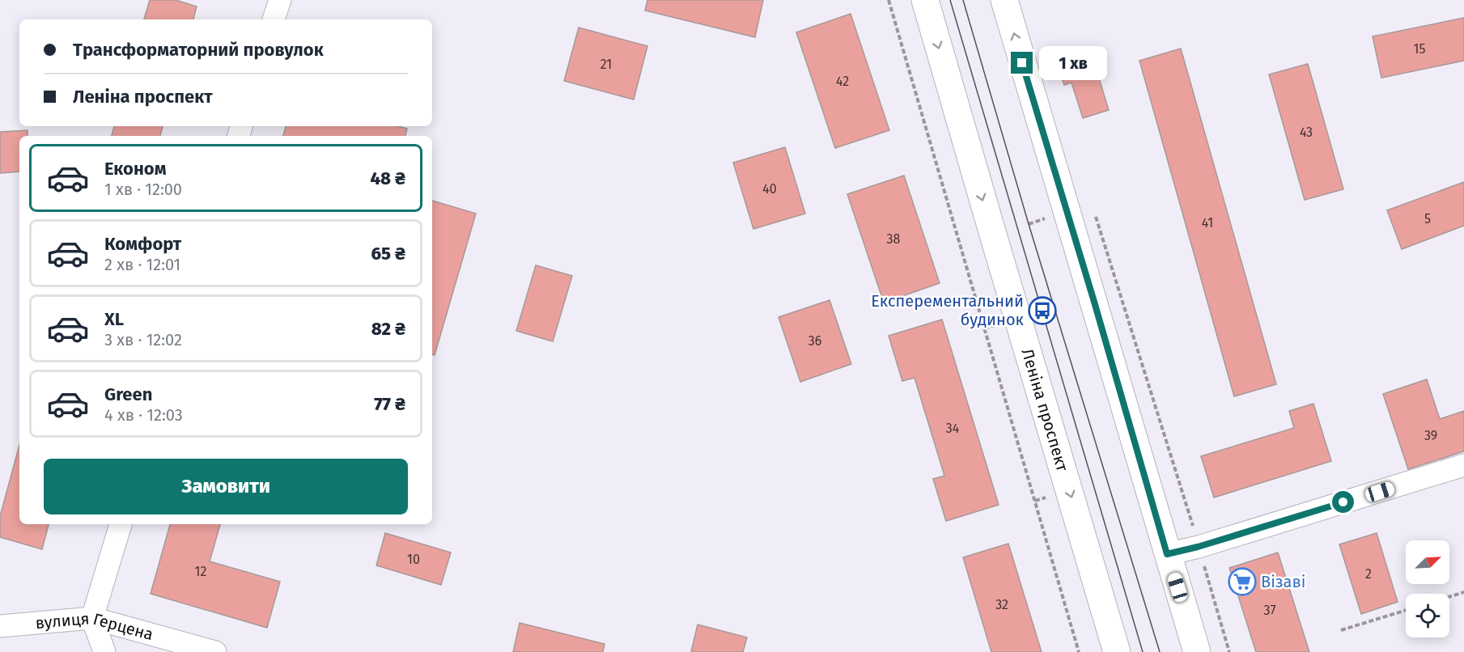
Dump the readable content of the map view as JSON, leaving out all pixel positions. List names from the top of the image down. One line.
{"streets":{"main road":["Леніна проспект"],"street":["вулиця Герцена"]},"places":{"bus stop":["Експерементальний будинок"],"supermarket":["Візаві"]},"house_numbers":["15","21","42","43","40","5","41","38","36","34","39","10","12","2","32","37"],"north":"top right","page":{"banner":["Трансформаторний провулок","Леніна проспект"],"bubble":"1 хв","list":[{"name":"Економ","note":"1 хв · 12:00","value":"48 ₴"},{"name":"Комфорт","note":"2 хв · 12:01","value":"65 ₴"},{"name":"XL","note":"3 хв · 12:02","value":"82 ₴"},{"name":"Green","note":"4 хв · 12:03","value":"77 ₴"}],"buttons":"Замовити"}}
